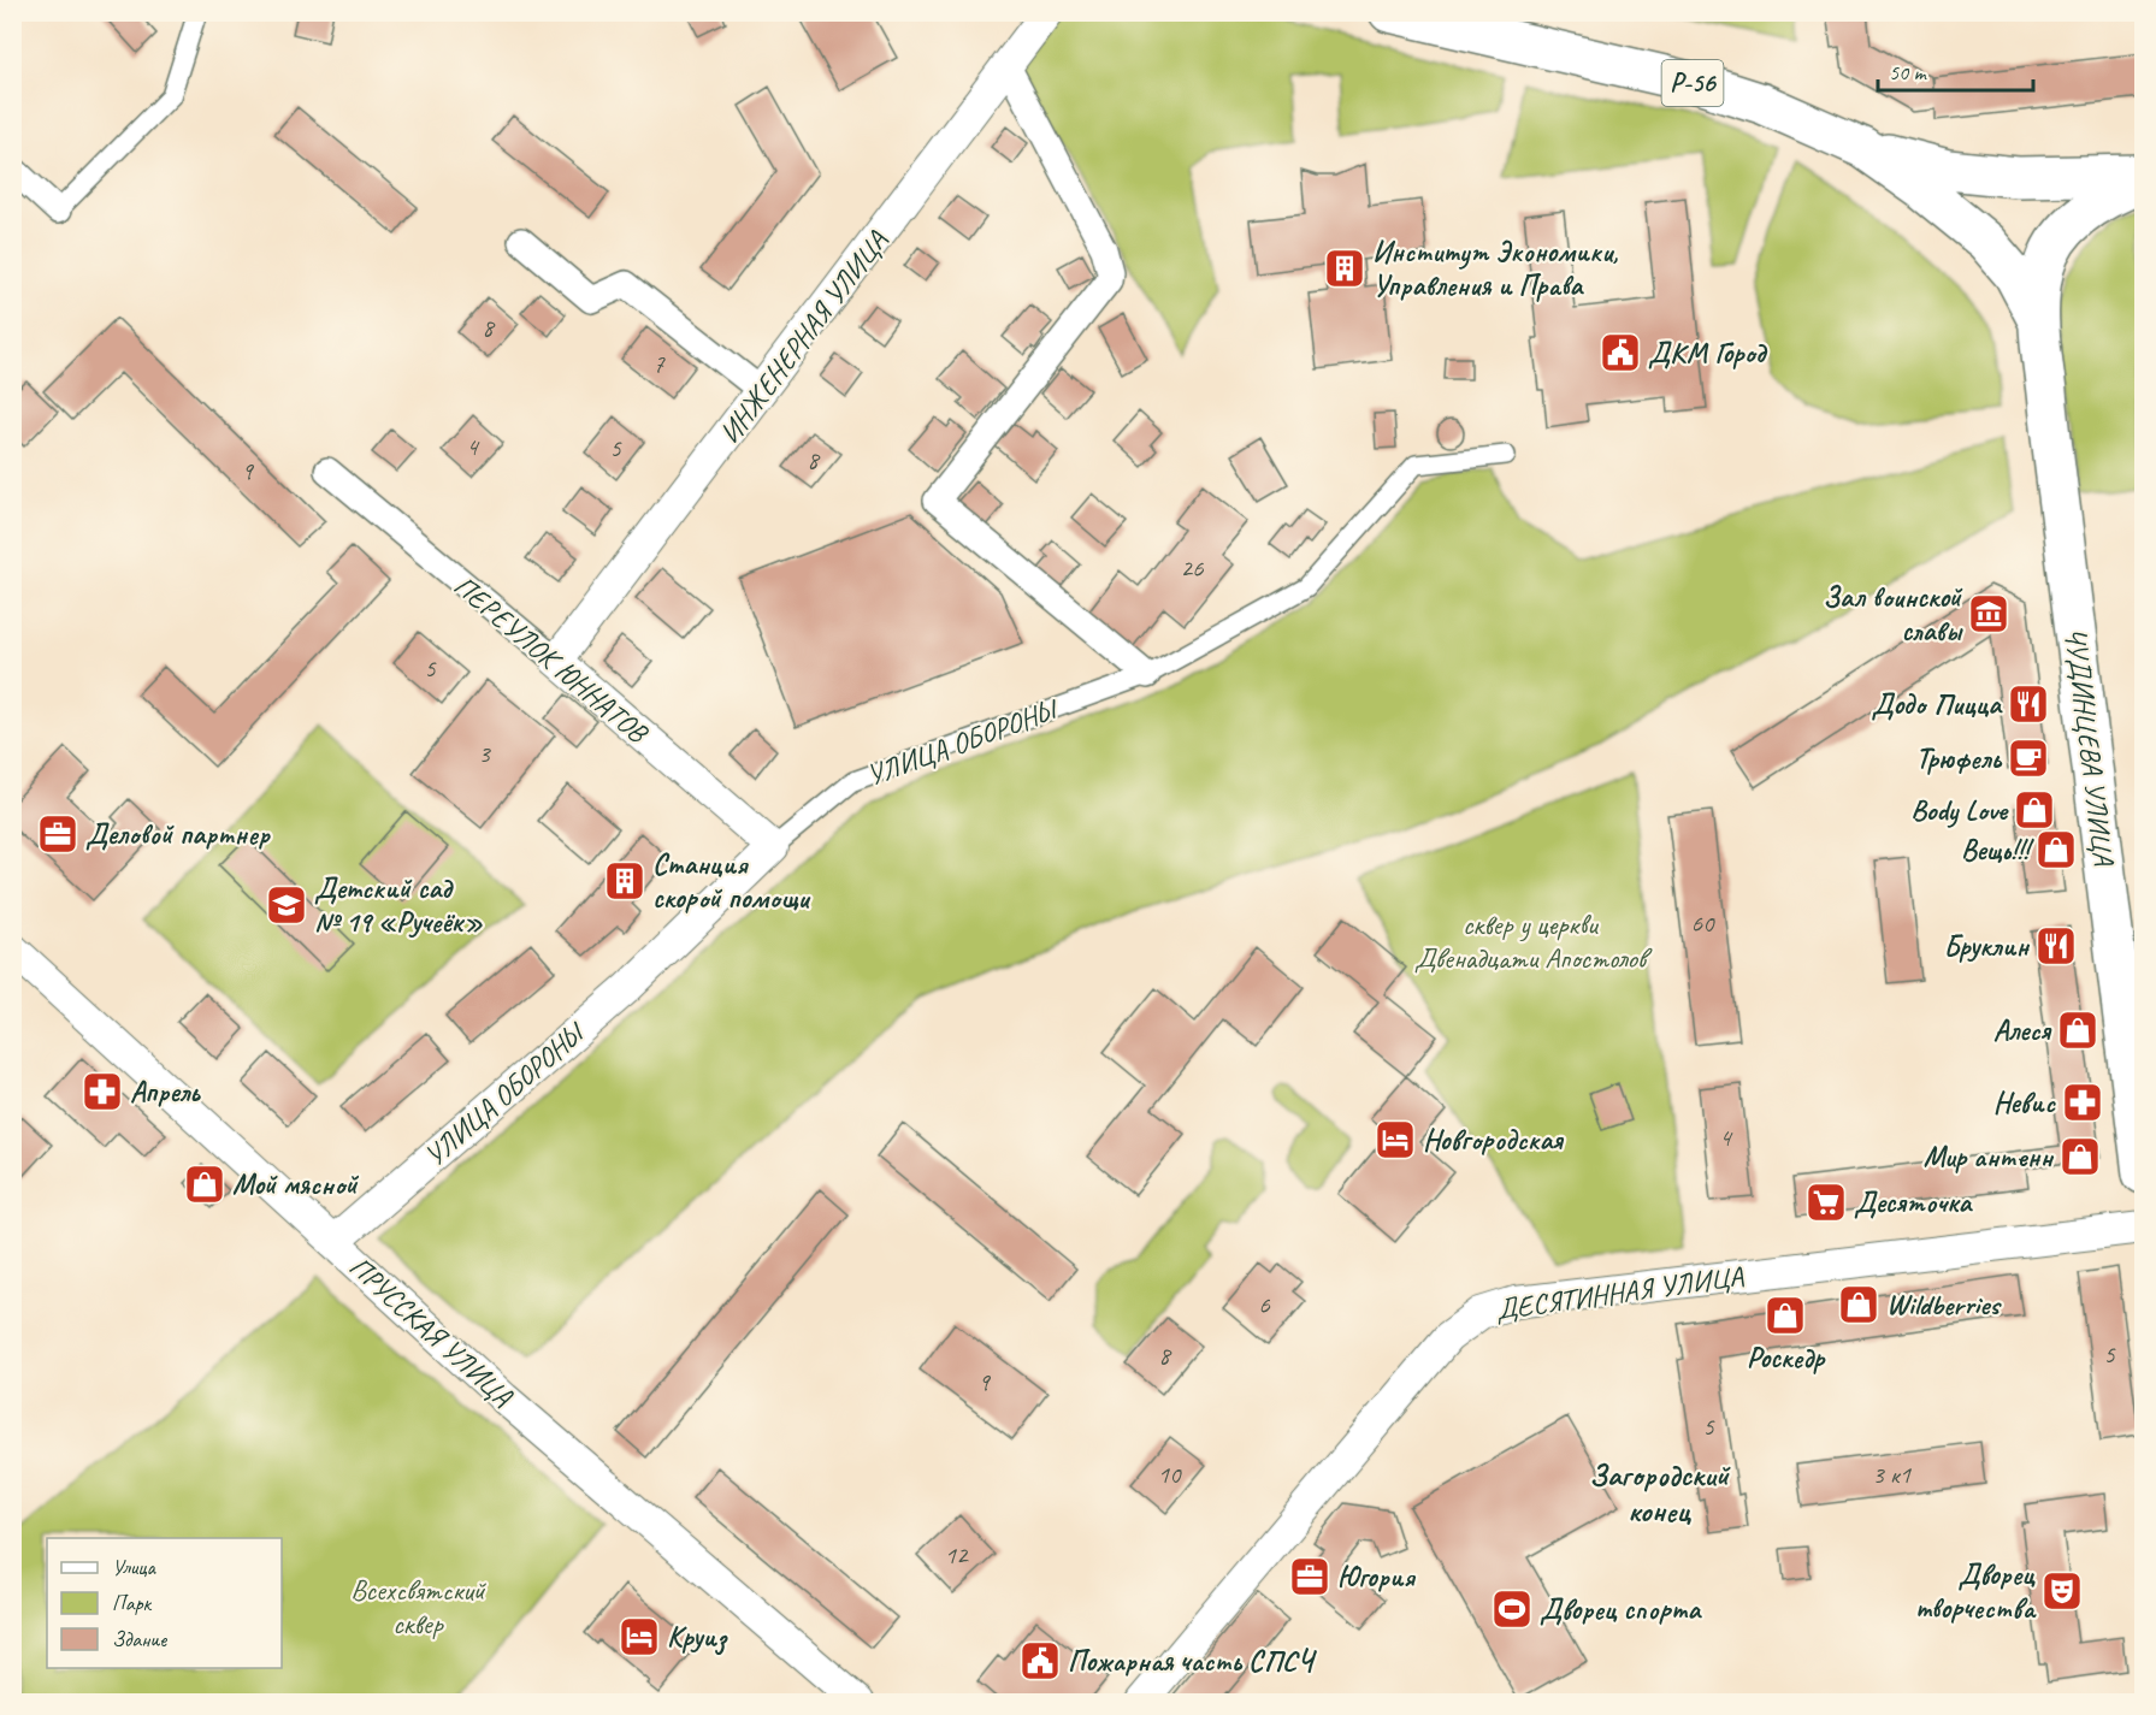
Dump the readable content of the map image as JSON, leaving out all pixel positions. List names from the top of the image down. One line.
{"streets":{"main road":["Р-56","ЧУДИНЦЕВА УЛИЦА"],"street":["ИНЖЕНЕРНАЯ УЛИЦА","ПЕРЕУЛОК ЮННАТОВ","УЛИЦА ОБОРОНЫ","ДЕСЯТИННАЯ УЛИЦА","ПРУССКАЯ УЛИЦА"]},"crossings":[["Р-56","ЧУДИНЦЕВА УЛИЦА"],["ИНЖЕНЕРНАЯ УЛИЦА","ПЕРЕУЛОК ЮННАТОВ"],["ПЕРЕУЛОК ЮННАТОВ","УЛИЦА ОБОРОНЫ"],["УЛИЦА ОБОРОНЫ","ПРУССКАЯ УЛИЦА"]],"districts":["Загородский конец"],"parks":["сквер у церкви Двенадцати Апостолов","Всехсвятский сквер"],"places":{"building":["Институт Экономики, Управления и Права","Станция скорой помощи"],"public building":["ДКМ Город","Пожарная часть СПСЧ"],"museum":["Зал воинской славы"],"restaurant":["Додо Пицца","Бруклин"],"cafe":["Трюфель"],"shop":["Body Love","Вещь!!!","Алеся","Мир антенн","Мой мясной","Wildberries","Роскедр"],"office":["Деловой партнер","Югория"],"school or university":["Детский сад № 19 «Ручеёк»"],"pharmacy":["Апрель","Невис"],"hotel":["Новгородская","Круиз"],"supermarket":["Десяточка"],"theatre":["Дворец творчества"],"sports":["Дворец спорта"]},"house_numbers":["8","7","4","5","8","9","26","5","3","60","4","6","5","8","9","5","10","3 к1","12"],"legend":["Улица","Парк","Здание"],"scale_bar":"50 m"}
